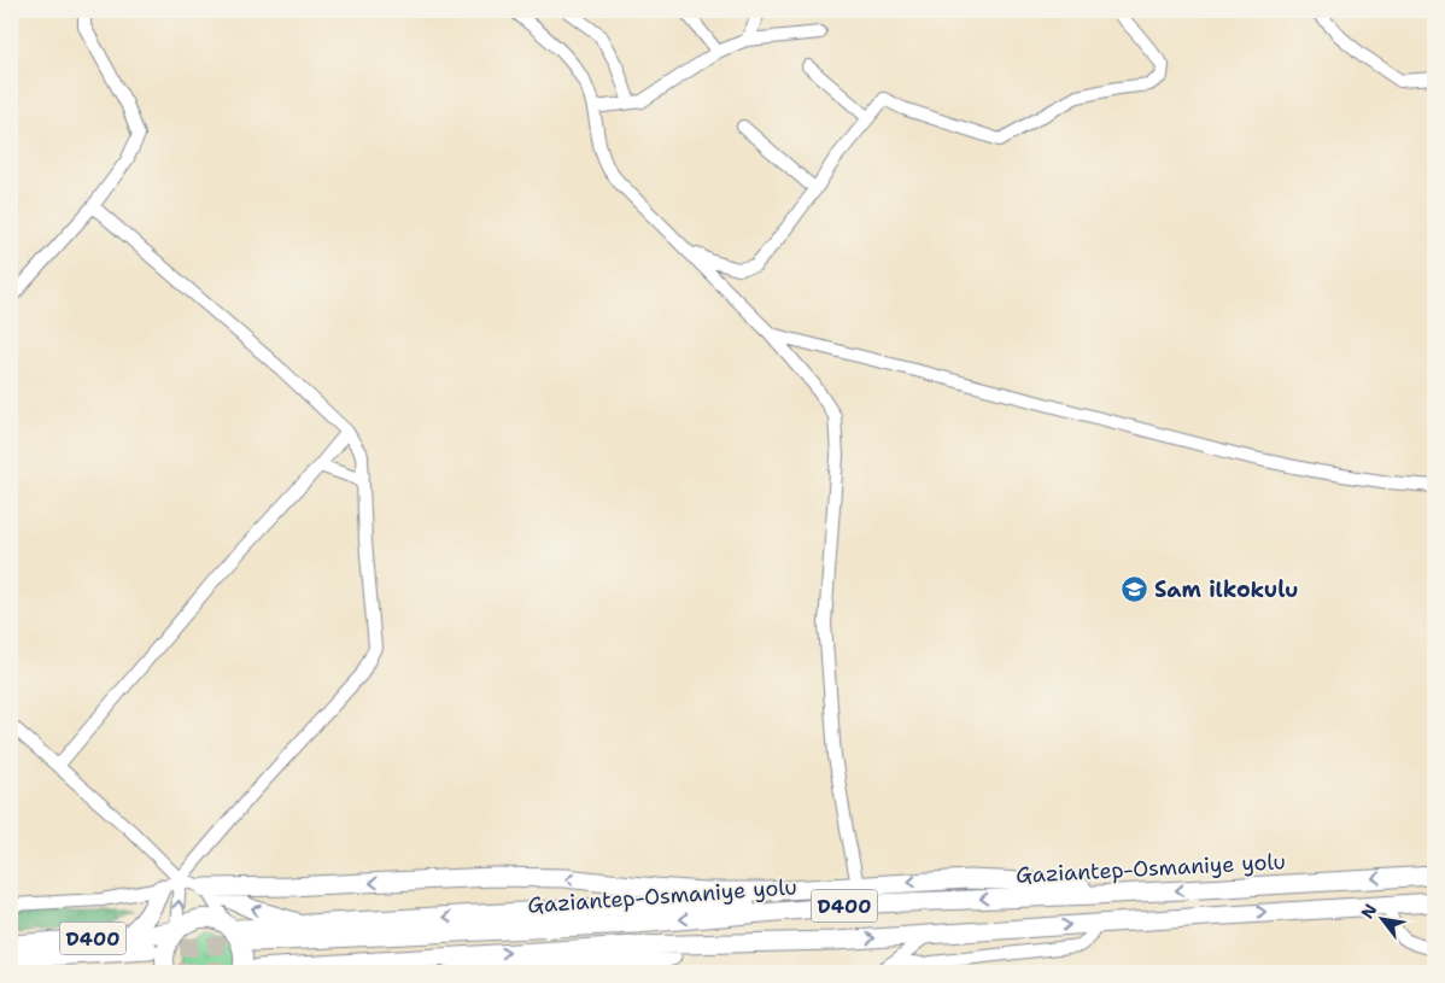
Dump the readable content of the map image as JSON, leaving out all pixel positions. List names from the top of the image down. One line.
{"streets":{"highway":["Gaziantep-Osmaniye yolu","D400"]},"crossings":[["Gaziantep-Osmaniye yolu","D400"]],"places":{"school or university":["Sam ilkokulu"]},"north":"top left"}
